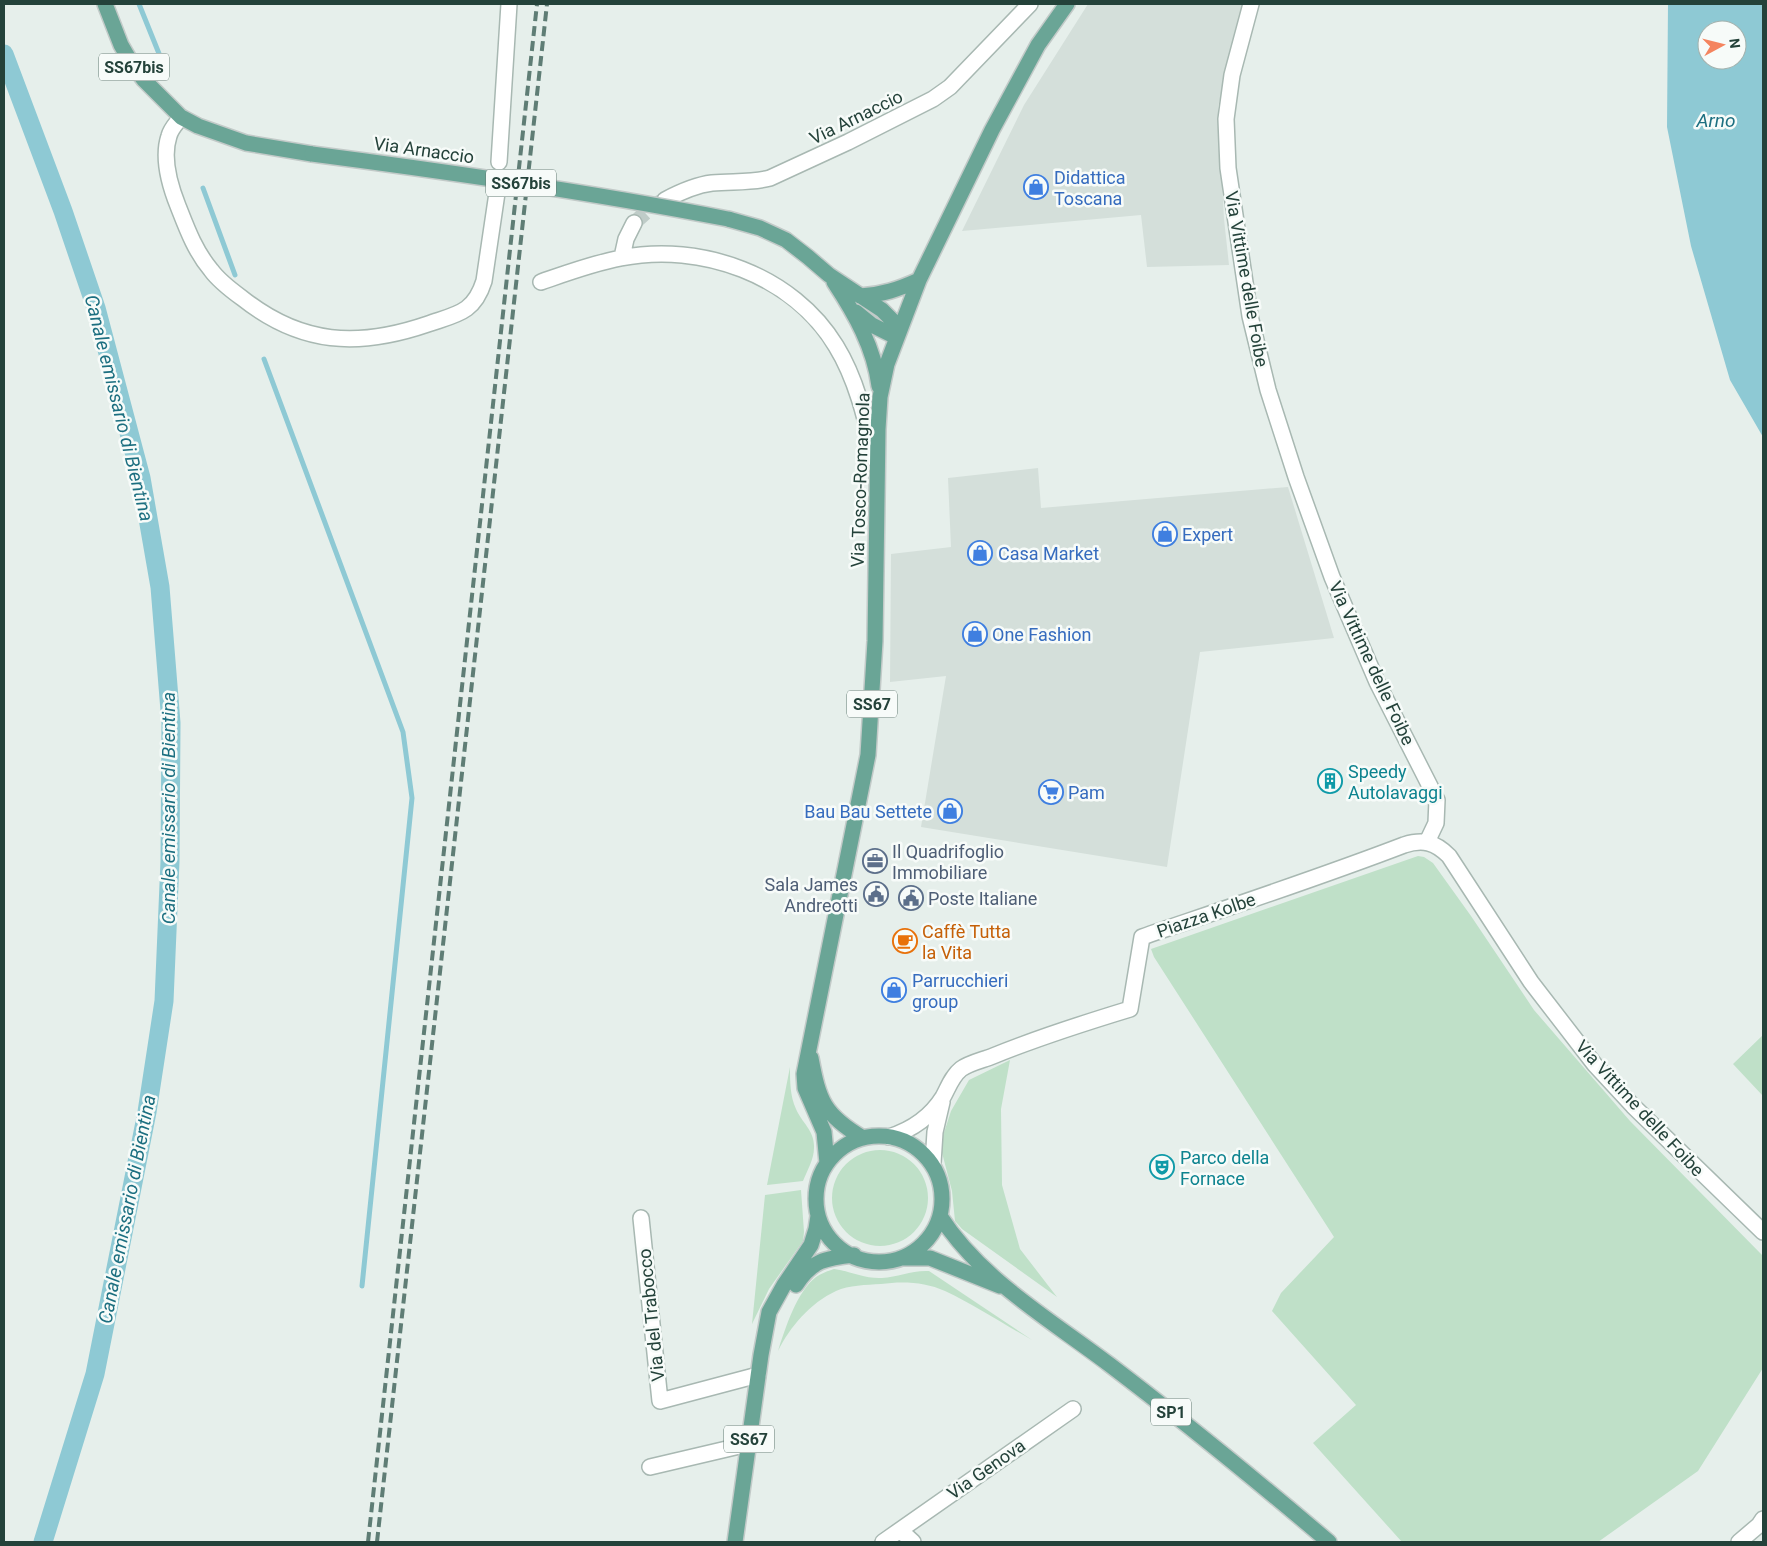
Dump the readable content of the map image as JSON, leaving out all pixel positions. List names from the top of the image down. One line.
{"streets":{"main road":["SS67bis","Via Arnaccio","Via Tosco-Romagnola","SS67","SP1"],"street":["Via Vittime delle Foibe","Piazza Kolbe","Via del Trabocco","Via Genova"]},"crossings":[["SS67bis","Via Arnaccio"],["SS67bis","Via Tosco-Romagnola"],["Via Arnaccio","Via Tosco-Romagnola"],["Via Vittime delle Foibe","Piazza Kolbe"],["Via Tosco-Romagnola","SS67"],["SS67","Piazza Kolbe"],["SS67","Via del Trabocco"],["SS67","SP1"],["Piazza Kolbe","SP1"]],"water":["Arno","Canale emissario di Bientina"],"places":{"shop":["Didattica Toscana","Expert","Casa Market","One Fashion","Bau Bau Settete","Parrucchieri group"],"building":["Speedy Autolavaggi"],"supermarket":["Pam"],"office":["Il Quadrifoglio Immobiliare"],"public building":["Sala James Andreotti","Poste Italiane"],"cafe":["Caffè Tutta la Vita"],"theatre":["Parco della Fornace"]},"north":"right"}
